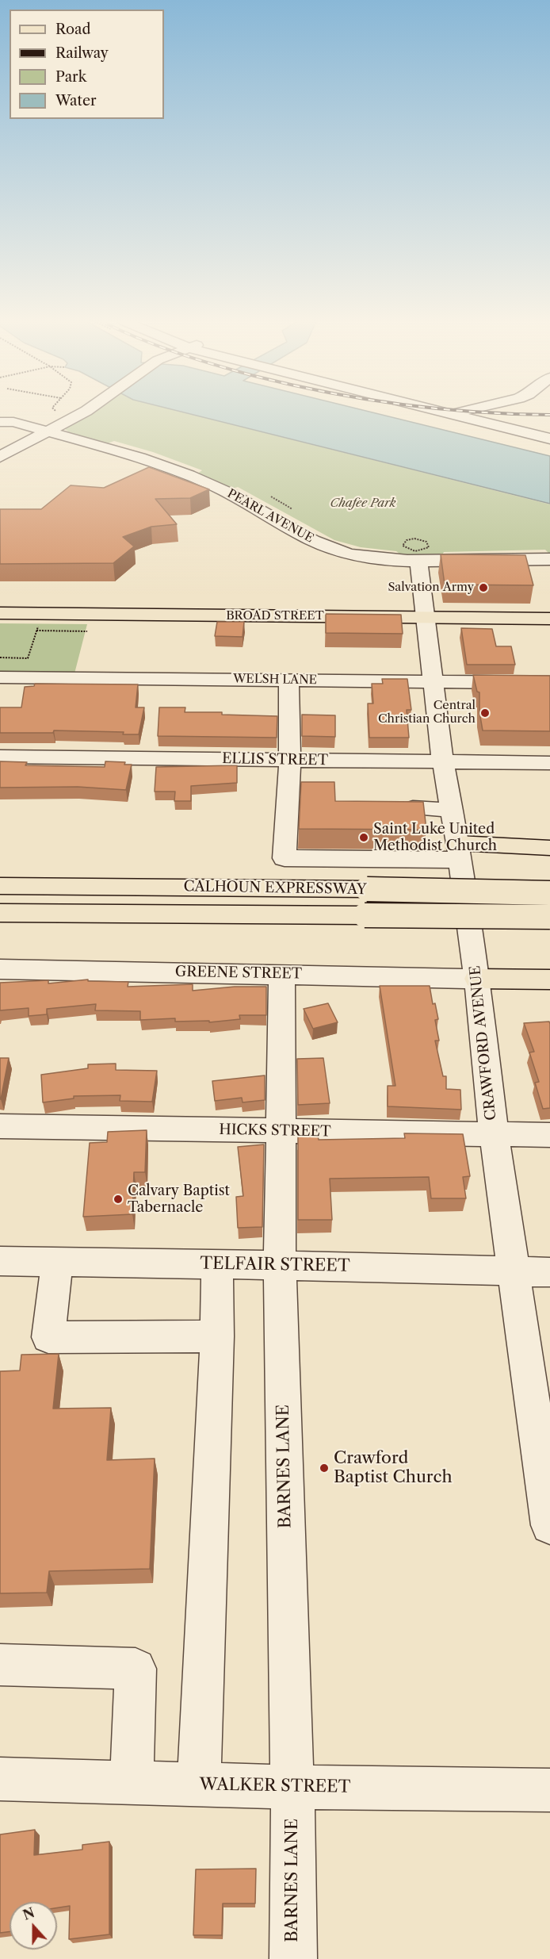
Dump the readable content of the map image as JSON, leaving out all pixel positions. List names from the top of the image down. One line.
{"streets":{"main road":["BROAD STREET","CALHOUN EXPRESSWAY"],"street":["PEARL AVENUE","WELSH LANE","ELLIS STREET","GREENE STREET","CRAWFORD AVENUE","HICKS STREET","TELFAIR STREET","BARNES LANE","WALKER STREET"]},"crossings":[["PEARL AVENUE","CRAWFORD AVENUE"],["BROAD STREET","CRAWFORD AVENUE"],["WELSH LANE","CRAWFORD AVENUE"],["ELLIS STREET","CRAWFORD AVENUE"],["GREENE STREET","CRAWFORD AVENUE"],["GREENE STREET","BARNES LANE"],["CRAWFORD AVENUE","HICKS STREET"],["CRAWFORD AVENUE","TELFAIR STREET"],["HICKS STREET","BARNES LANE"],["TELFAIR STREET","BARNES LANE"],["BARNES LANE","WALKER STREET"]],"parks":["Chafee Park"],"places":["Salvation Army","Central Christian Church","Saint Luke United Methodist Church","Calvary Baptist Tabernacle","Crawford Baptist Church"],"legend":["Road","Railway","Park","Water"],"north":"top"}
